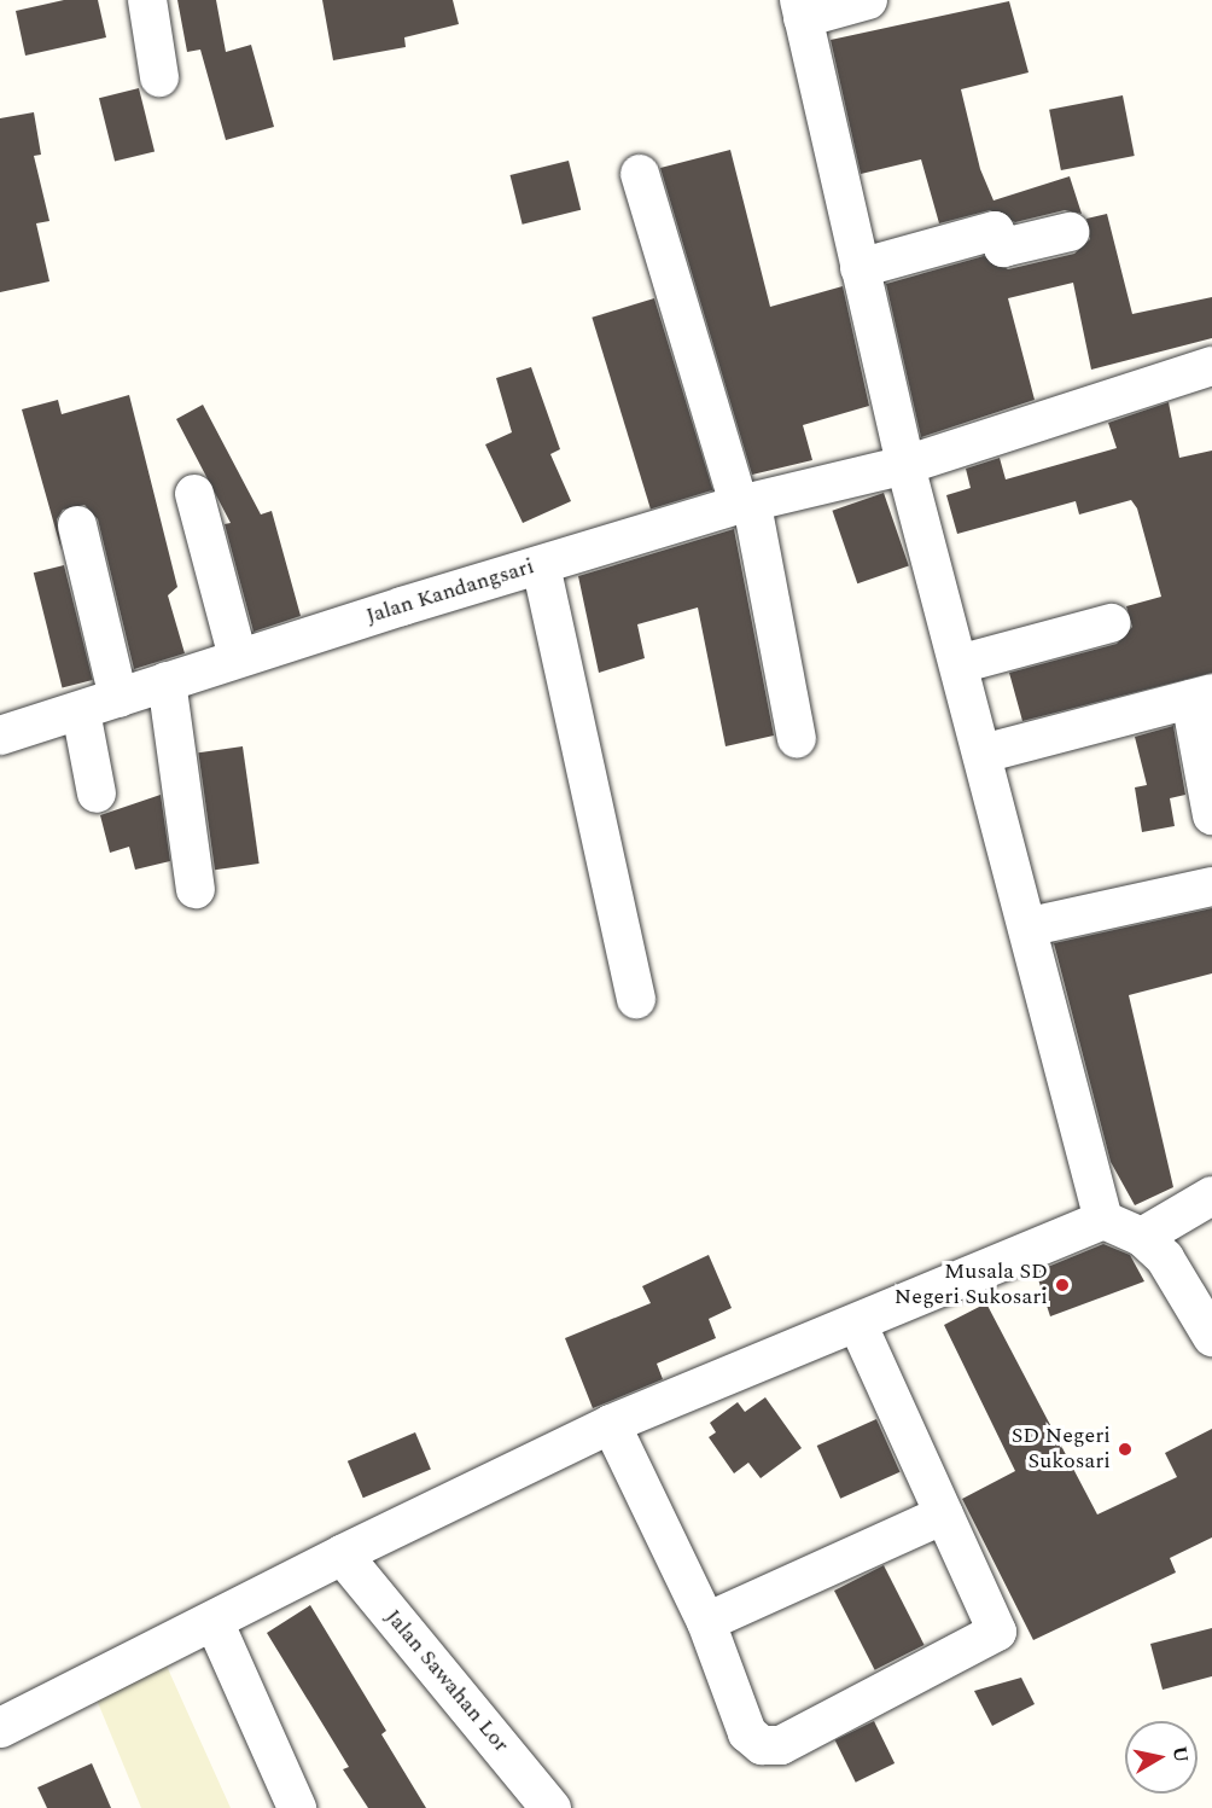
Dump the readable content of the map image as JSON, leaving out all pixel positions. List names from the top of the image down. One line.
{"streets":{"street":["Jalan Kandangsari","Jalan Sawahan Lor"]},"places":["Musala SD Negeri Sukosari","SD Negeri Sukosari"],"north":"right"}
